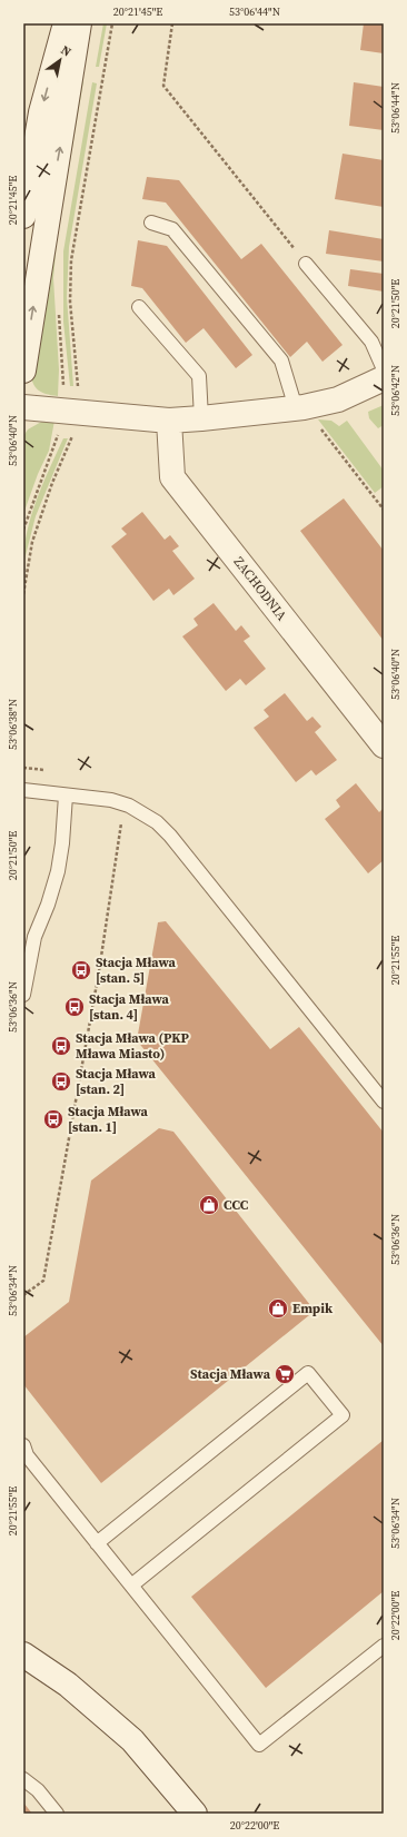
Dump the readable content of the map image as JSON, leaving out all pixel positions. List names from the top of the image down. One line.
{"streets":{"street":["ZACHODNIA"]},"places":{"bus stop":["Stacja Mława [stan. 5]","Stacja Mława [stan. 4]","Stacja Mława (PKP Mława Miasto)","Stacja Mława [stan. 2]","Stacja Mława [stan. 1]"],"shop":["CCC","Empik"],"supermarket":["Stacja Mława"]},"north":"top right","coordinates":["20°21'45\"E","53°06'44\"N","20°21'50\"E","53°06'42\"N","53°06'40\"N","53°06'38\"N","20°21'55\"E","53°06'36\"N","53°06'34\"N","20°22'00\"E"]}
